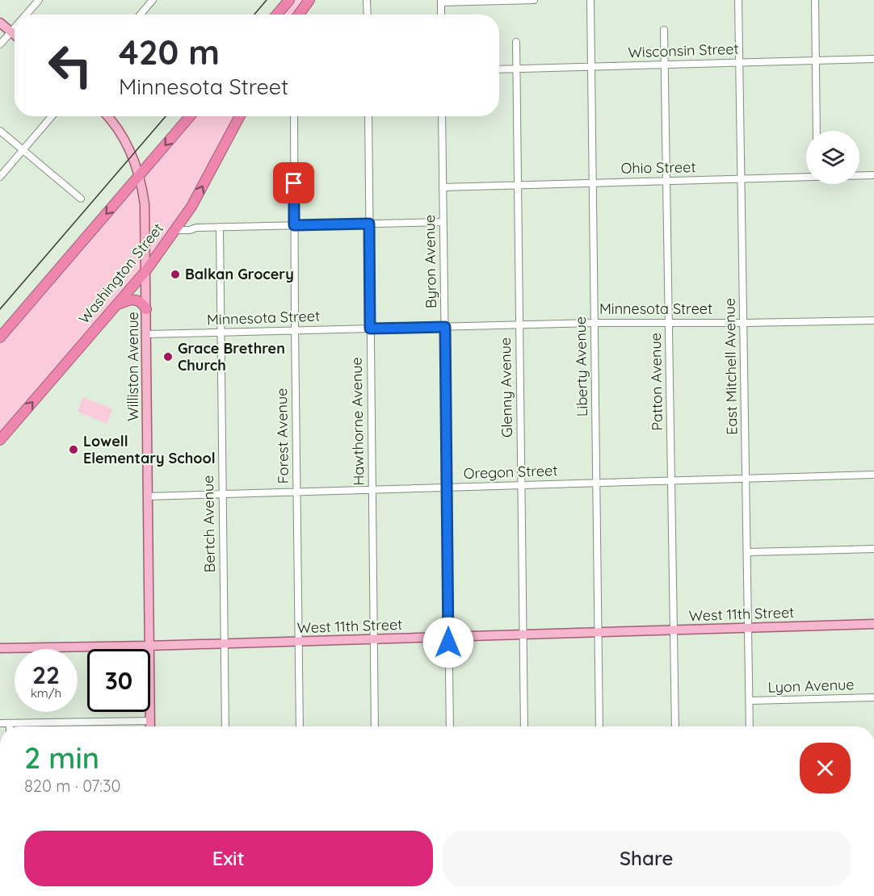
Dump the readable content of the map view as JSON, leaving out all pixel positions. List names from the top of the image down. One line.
{"streets":{"highway":["Washington Street"],"main road":["Williston Avenue","West 11th Street"],"street":["Wisconsin Street","Ohio Street","Byron Avenue","Minnesota Street","Liberty Avenue","East Mitchell Avenue","Patton Avenue","Glenny Avenue","Hawthorne Avenue","Forest Avenue","Oregon Street","Bertch Avenue","Lyon Avenue"]},"crossings":[["Wisconsin Street","Liberty Avenue"],["Wisconsin Street","East Mitchell Avenue"],["Wisconsin Street","Patton Avenue"],["Wisconsin Street","Glenny Avenue"],["Ohio Street","Byron Avenue"],["Ohio Street","Liberty Avenue"],["Ohio Street","East Mitchell Avenue"],["Ohio Street","Patton Avenue"],["Ohio Street","Glenny Avenue"],["Byron Avenue","Minnesota Street"],["Byron Avenue","Oregon Street"],["Byron Avenue","West 11th Street"],["Washington Street","Williston Avenue"],["Minnesota Street","Williston Avenue"],["Minnesota Street","Liberty Avenue"],["Minnesota Street","East Mitchell Avenue"],["Minnesota Street","Patton Avenue"],["Minnesota Street","Glenny Avenue"],["Minnesota Street","Hawthorne Avenue"],["Minnesota Street","Forest Avenue"],["Minnesota Street","Bertch Avenue"],["Williston Avenue","Oregon Street"],["Williston Avenue","West 11th Street"],["Liberty Avenue","Oregon Street"],["Liberty Avenue","West 11th Street"],["East Mitchell Avenue","Oregon Street"],["East Mitchell Avenue","West 11th Street"],["East Mitchell Avenue","Lyon Avenue"],["Patton Avenue","Oregon Street"],["Patton Avenue","West 11th Street"],["Glenny Avenue","Oregon Street"],["Glenny Avenue","West 11th Street"],["Hawthorne Avenue","Oregon Street"],["Hawthorne Avenue","West 11th Street"],["Forest Avenue","Oregon Street"],["Forest Avenue","West 11th Street"],["Oregon Street","Bertch Avenue"],["Bertch Avenue","West 11th Street"]],"places":["Balkan Grocery","Grace Brethren Church","Lowell Elementary School"],"page":{"turn":["420 m","Minnesota Street"],"speed":"22 km/h","limit":"30","heading":["2 min","820 m · 07:30"],"buttons":["Exit","Share"]}}
